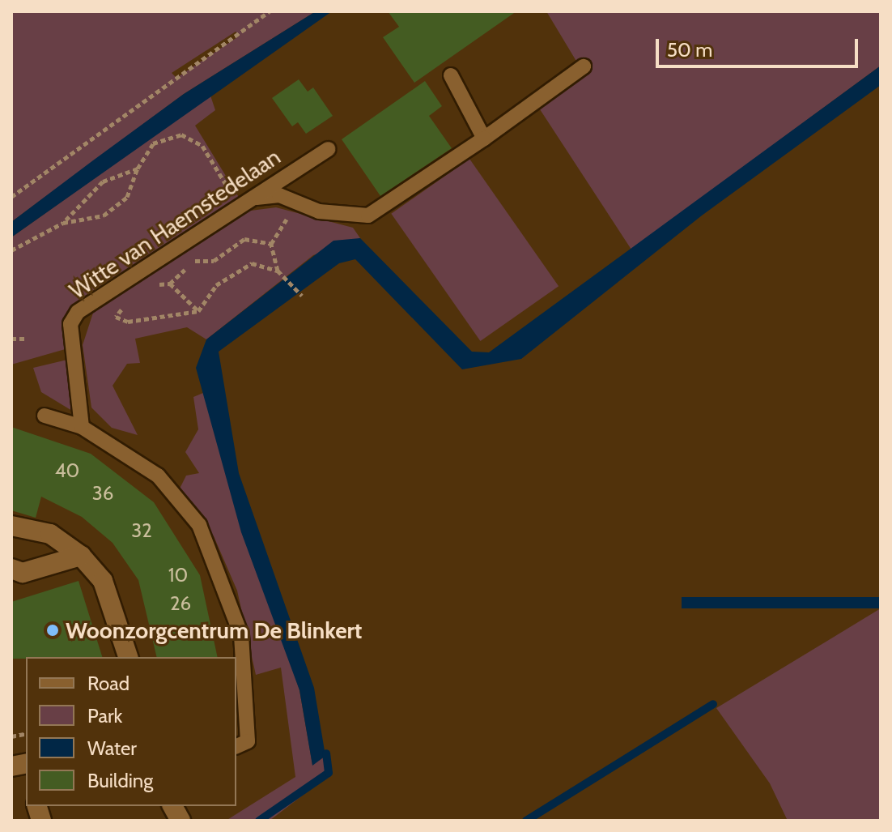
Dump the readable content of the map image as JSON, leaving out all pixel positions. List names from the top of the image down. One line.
{"streets":{"lane":["Witte van Haemstedelaan"]},"places":["Woonzorgcentrum De Blinkert"],"house_numbers":["40","36","32","10","26"],"legend":["Road","Park","Water","Building"],"scale_bar":"50 m"}
